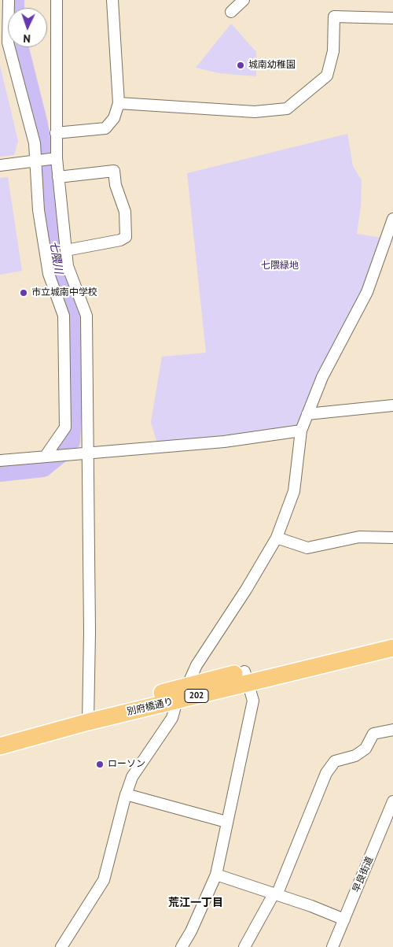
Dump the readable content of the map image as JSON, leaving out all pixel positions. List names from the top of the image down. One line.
{"streets":{"highway":["202","別府橋通り"],"street":["早良街道"]},"districts":["荒江一丁目"],"water":["七隈川"],"parks":["七隈緑地"],"places":["城南幼稚園","市立城南中学校","ローソン"],"north":"bottom"}
